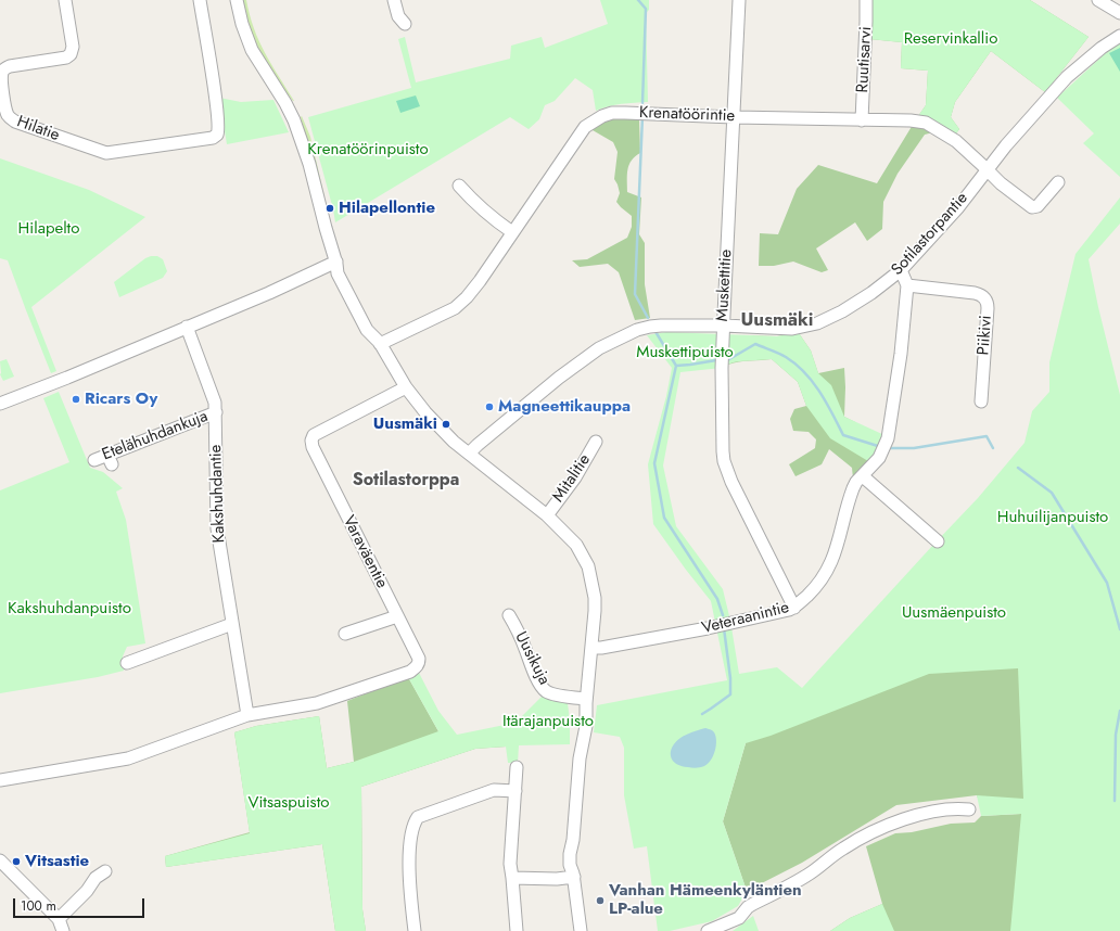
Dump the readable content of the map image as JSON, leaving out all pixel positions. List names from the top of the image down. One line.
{"streets":{"street":["Ruutisarvi","Krenatöörintie","Hilatie","Sotilastorpantie","Muskettitie","Piikivi","Etelähuhdankuja","Mitalitie","Kakshuhdantie","Varaväentie","Veteraanintie","Uusikuja"]},"crossings":[["Ruutisarvi","Krenatöörintie"],["Krenatöörintie","Sotilastorpantie"],["Krenatöörintie","Muskettitie"],["Sotilastorpantie","Muskettitie"],["Muskettitie","Veteraanintie"],["Piikivi","Veteraanintie"],["Etelähuhdankuja","Kakshuhdantie"],["Kakshuhdantie","Varaväentie"]],"districts":["Uusmäki","Sotilastorppa"],"parks":["Reservinkallio","Krenatöörinpuisto","Hilapelto","Muskettipuisto","Huhuilijanpuisto","Kakshuhdanpuisto","Uusmäenpuisto","Itärajanpuisto","Vitsaspuisto"],"places":["Hilapellontie","Ricars Oy","Magneettikauppa","Uusmäki","Vitsastie","Vanhan Hämeenkyläntien LP-alue"],"scale_bar":"100 m"}
